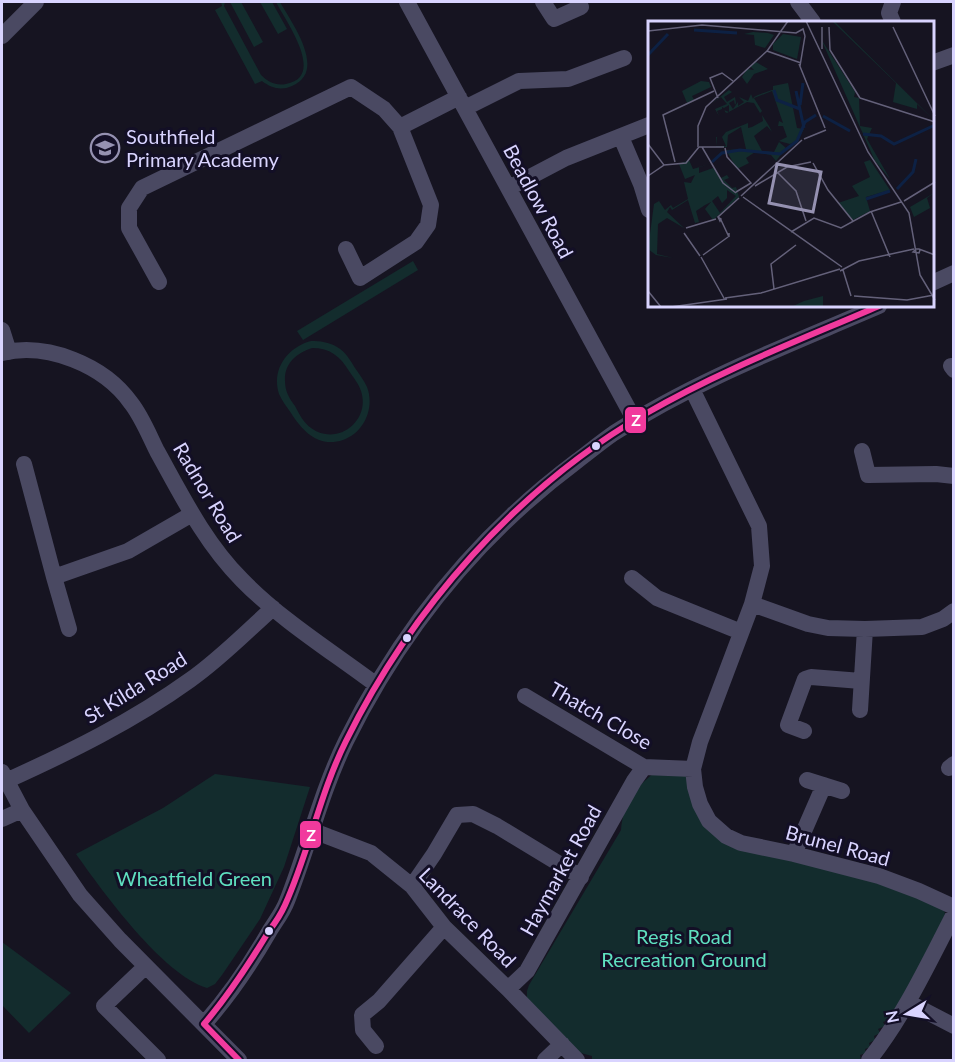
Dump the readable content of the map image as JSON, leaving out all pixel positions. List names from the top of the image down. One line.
{"streets":{"street":["Beadlow Road","Radnor Road","St Kilda Road","Thatch Close","Brunel Road","Haymarket Road","Landrace Road"]},"crossings":[["Radnor Road","St Kilda Road"],["Thatch Close","Brunel Road"],["Thatch Close","Haymarket Road"],["Haymarket Road","Landrace Road"]],"parks":["Wheatfield Green","Regis Road Recreation Ground"],"places":{"school or university":["Southfield Primary Academy"]},"lines":["transit line Z"],"north":"left"}
